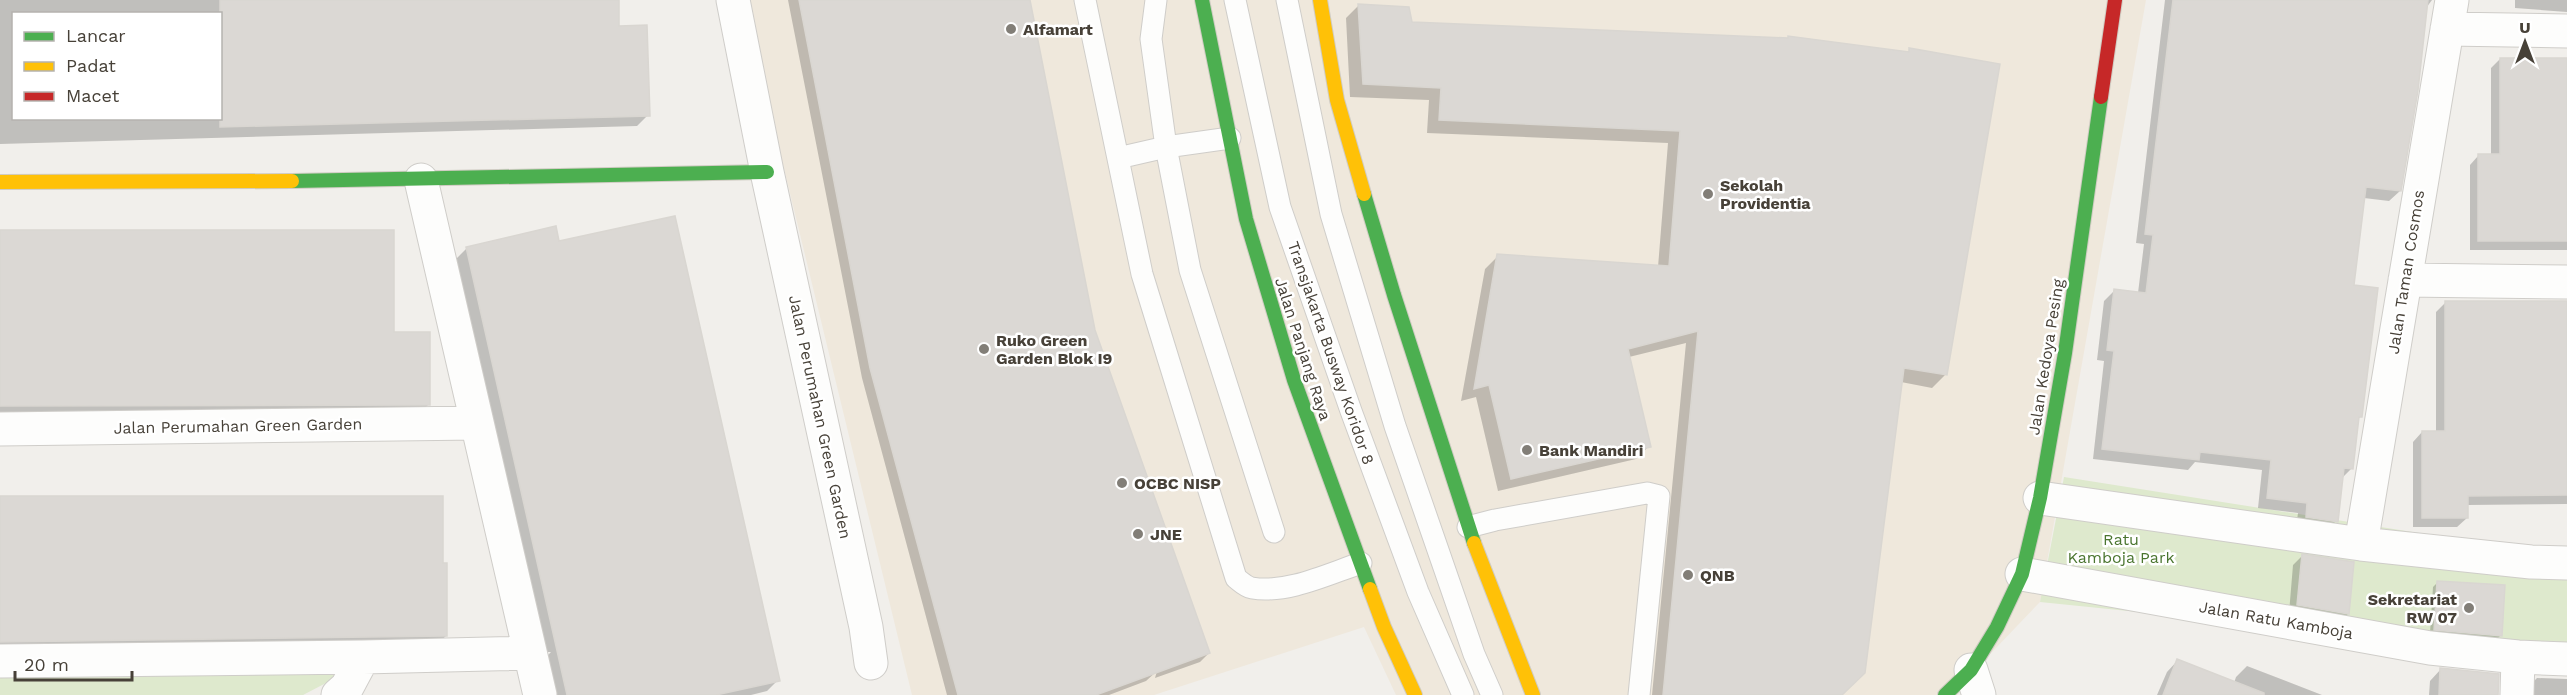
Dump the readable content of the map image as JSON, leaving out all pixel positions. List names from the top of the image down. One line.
{"streets":{"street":["Jalan Taman Cosmos","Jalan Panjang Raya","Jalan Kedoya Pesing","Jalan Perumahan Green Garden","Jalan Ratu Kamboja"],"lane":["Transjakarta Busway Koridor 8"]},"crossings":[["Jalan Kedoya Pesing","Jalan Ratu Kamboja"]],"parks":["Ratu Kamboja Park"],"places":["Alfamart","Sekolah Providentia","Ruko Green Garden Blok I9","Bank Mandiri","OCBC NISP","JNE","QNB","Sekretariat RW 07"],"legend":["Lancar","Padat","Macet"],"scale_bar":"20 m","north":"top"}
